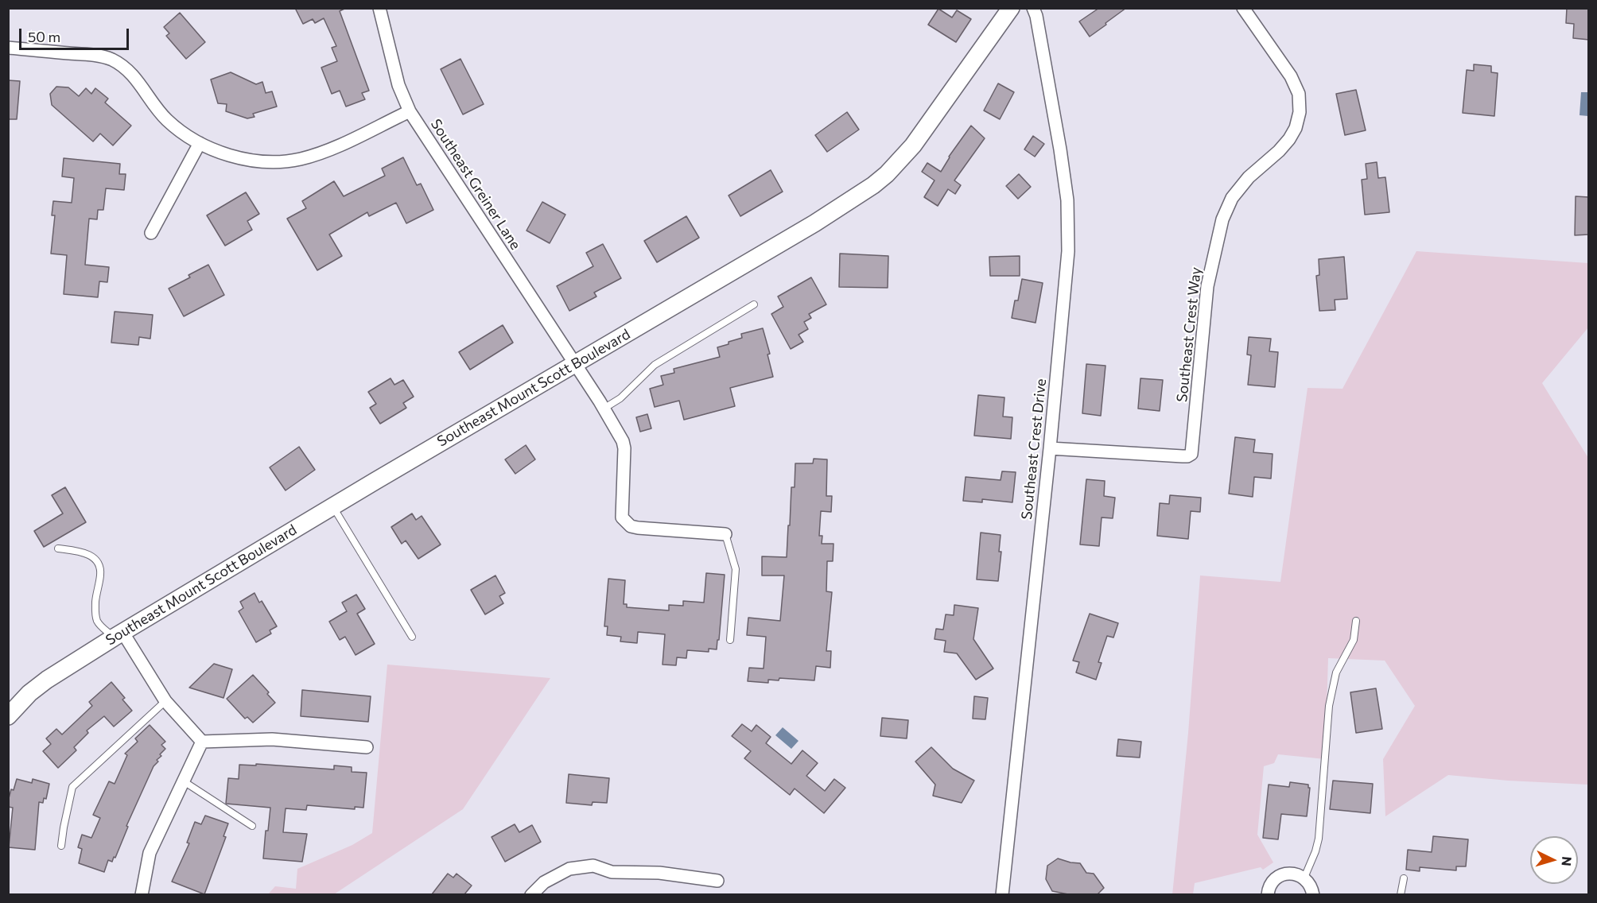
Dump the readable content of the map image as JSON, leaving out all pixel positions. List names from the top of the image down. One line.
{"streets":{"main road":["Southeast Mount Scott Boulevard"],"street":["Southeast Greiner Lane","Southeast Crest Way","Southeast Crest Drive"]},"crossings":[["Southeast Greiner Lane","Southeast Mount Scott Boulevard"],["Southeast Crest Way","Southeast Crest Drive"]],"scale_bar":"50 m","north":"right"}
